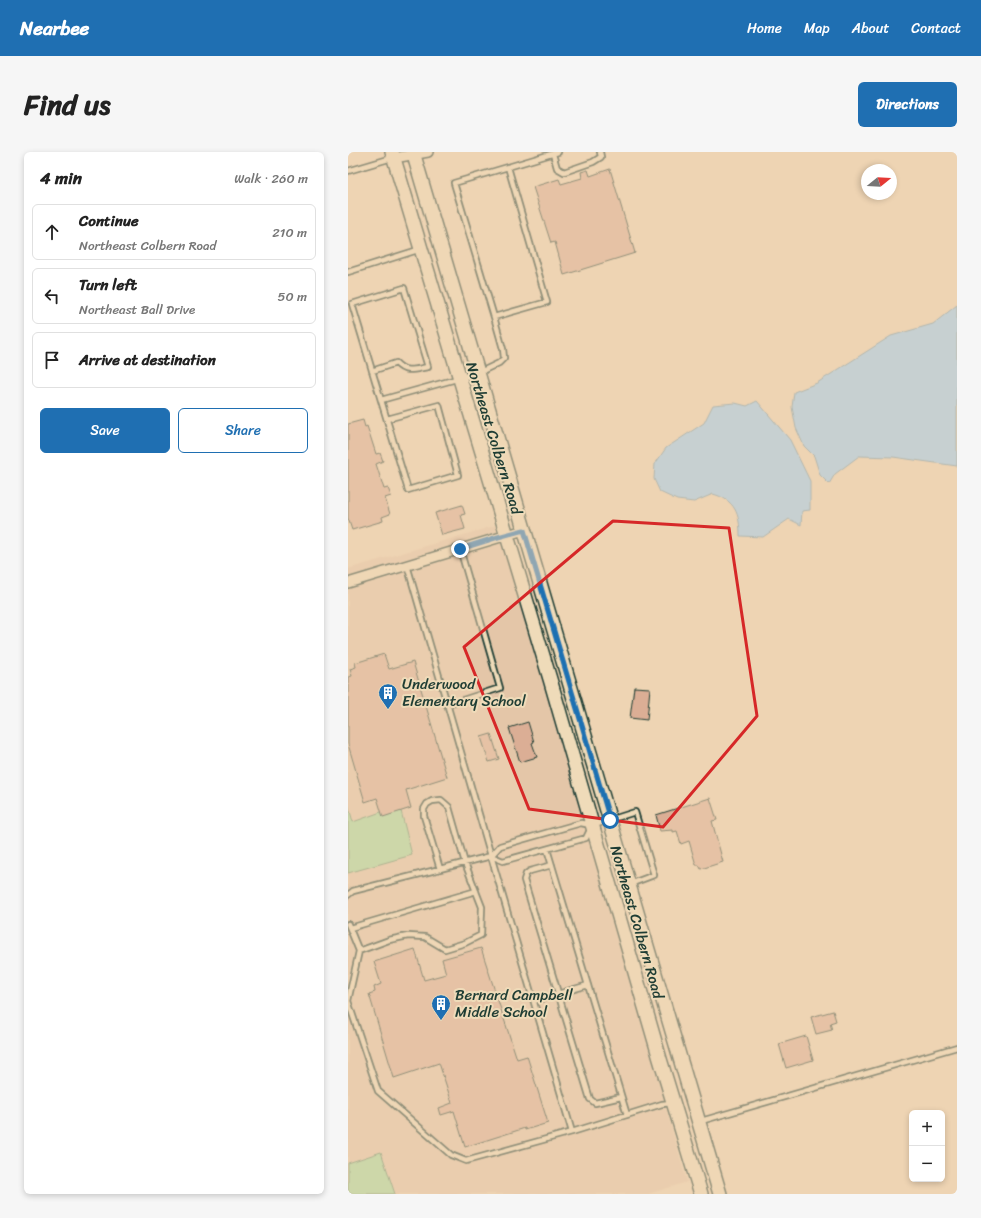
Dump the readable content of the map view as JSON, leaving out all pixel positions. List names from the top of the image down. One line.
{"streets":{"main road":["Northeast Colbern Road"]},"places":{"building":["Underwood Elementary School","Bernard Campbell Middle School"]},"north":"right","page":{"header":"Nearbee","nav":["Home","Map","About","Contact"],"title":"Find us","buttons":["Directions",["Save","Share"]],"heading":["4 min","Walk · 260 m"],"list":[["Continue","Northeast Colbern Road","210 m"],["Turn left","Northeast Ball Drive","50 m"],"Arrive at destination"],"map_buttons":["+","−"]}}
